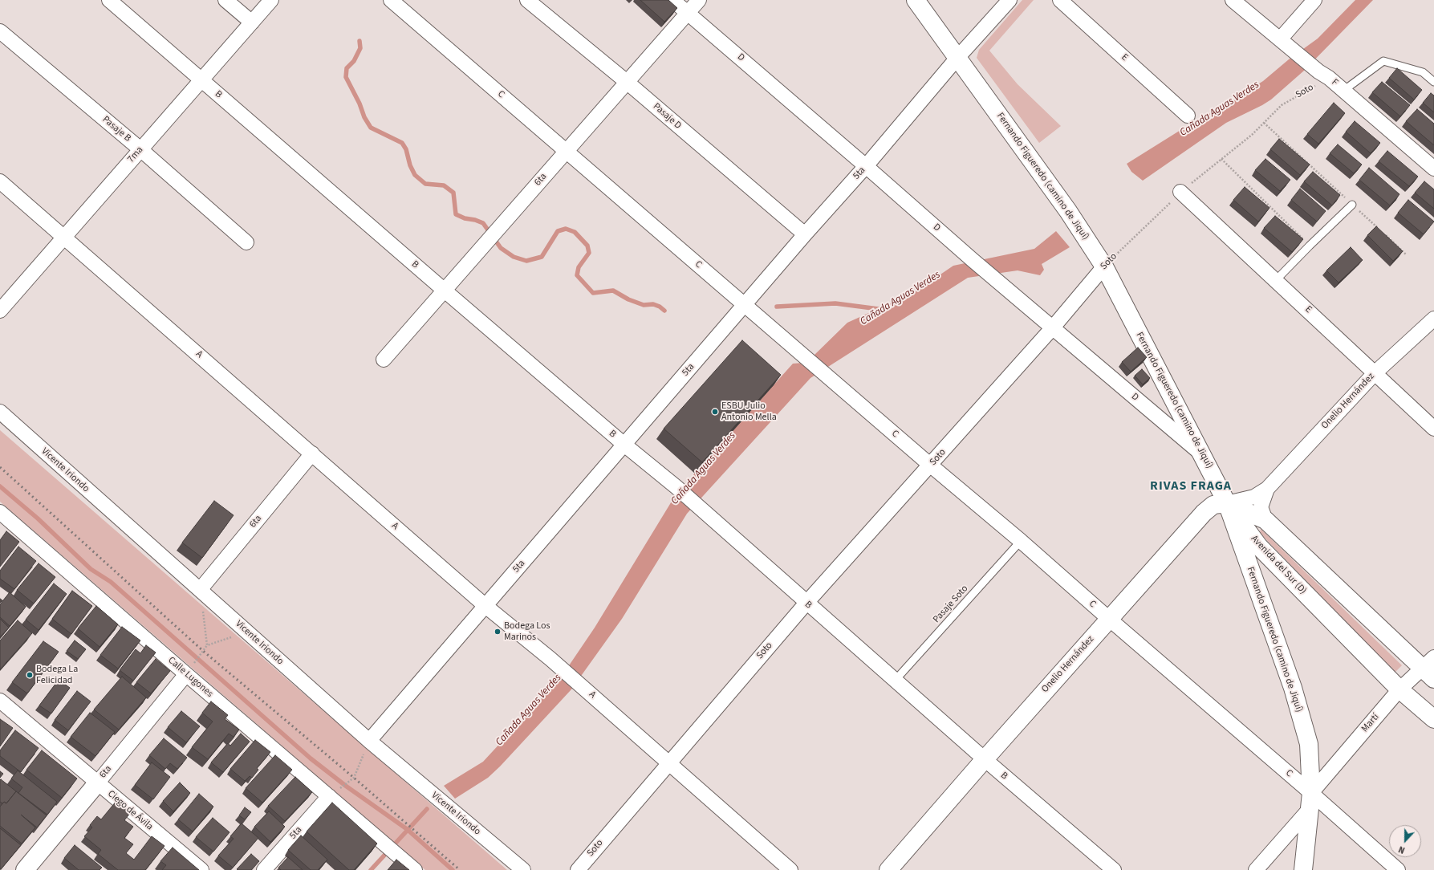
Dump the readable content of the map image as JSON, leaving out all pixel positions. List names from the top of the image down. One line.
{"streets":{"street":["D","E","F","Soto","B","C","Pasaje D","Pasaje B","7ma","5ta","Fernando Figueredo (camino de Jiquí)","6ta","A","Onelio Hernández","Vicente Iriondo","Avenida del Sur (D)","Calle Lugones","Martí","Ciego de Ávila"],"lane":["Pasaje Soto"]},"crossings":[["D","Soto"],["D","5ta"],["D","Fernando Figueredo (camino de Jiquí)"],["D","6ta"],["E","Soto"],["E","Onelio Hernández"],["F","Soto"],["Soto","B"],["Soto","C"],["Soto","Fernando Figueredo (camino de Jiquí)"],["Soto","A"],["B","7ma"],["B","5ta"],["B","6ta"],["B","Onelio Hernández"],["B","Pasaje Soto"],["C","5ta"],["C","Fernando Figueredo (camino de Jiquí)"],["C","6ta"],["C","Onelio Hernández"],["C","Pasaje Soto"],["C","Martí"],["Pasaje D","5ta"],["Pasaje D","6ta"],["Pasaje B","7ma"],["7ma","A"],["5ta","Fernando Figueredo (camino de Jiquí)"],["5ta","A"],["5ta","Vicente Iriondo"],["5ta","Calle Lugones"],["Fernando Figueredo (camino de Jiquí)","Onelio Hernández"],["Fernando Figueredo (camino de Jiquí)","Avenida del Sur (D)"],["Fernando Figueredo (camino de Jiquí)","Martí"],["6ta","A"],["6ta","Vicente Iriondo"],["6ta","Calle Lugones"],["6ta","Ciego de Ávila"],["Avenida del Sur (D)","Martí"]],"districts":["RIVAS FRAGA"],"water":["Cañada Aguas Verdes"],"places":["ESBU Julio Antonio Mella","Bodega Los Marinos","Bodega La Felicidad"],"north":"bottom"}
